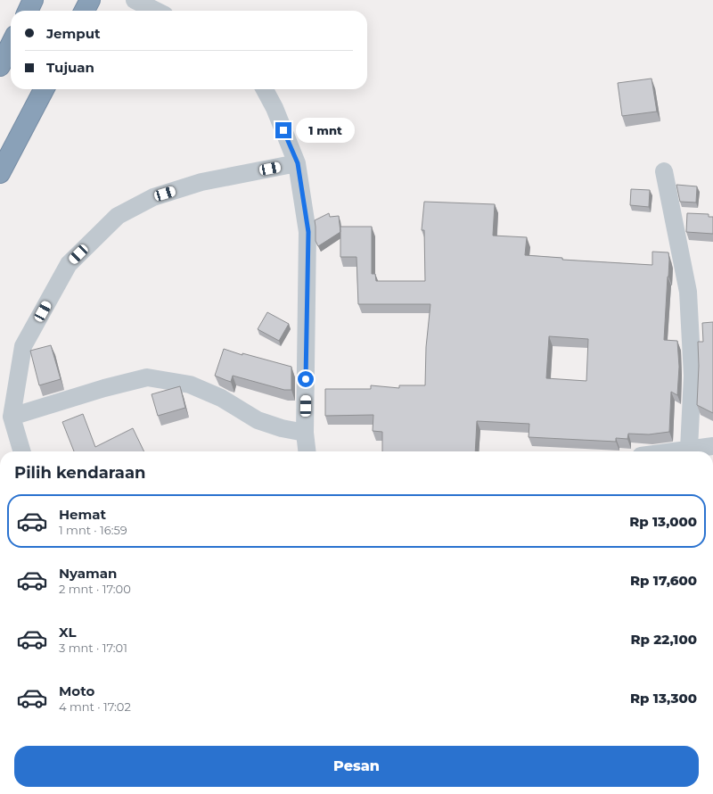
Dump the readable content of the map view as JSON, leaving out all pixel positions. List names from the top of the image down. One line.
{"page":{"banner":["Jemput","Tujuan"],"bubble":"1 mnt","heading":"Pilih kendaraan","list":[{"name":"Hemat","note":"1 mnt · 16:59","value":"Rp 13,000"},{"name":"Nyaman","note":"2 mnt · 17:00","value":"Rp 17,600"},{"name":"XL","note":"3 mnt · 17:01","value":"Rp 22,100"},{"name":"Moto","note":"4 mnt · 17:02","value":"Rp 13,300"}],"buttons":"Pesan"}}
